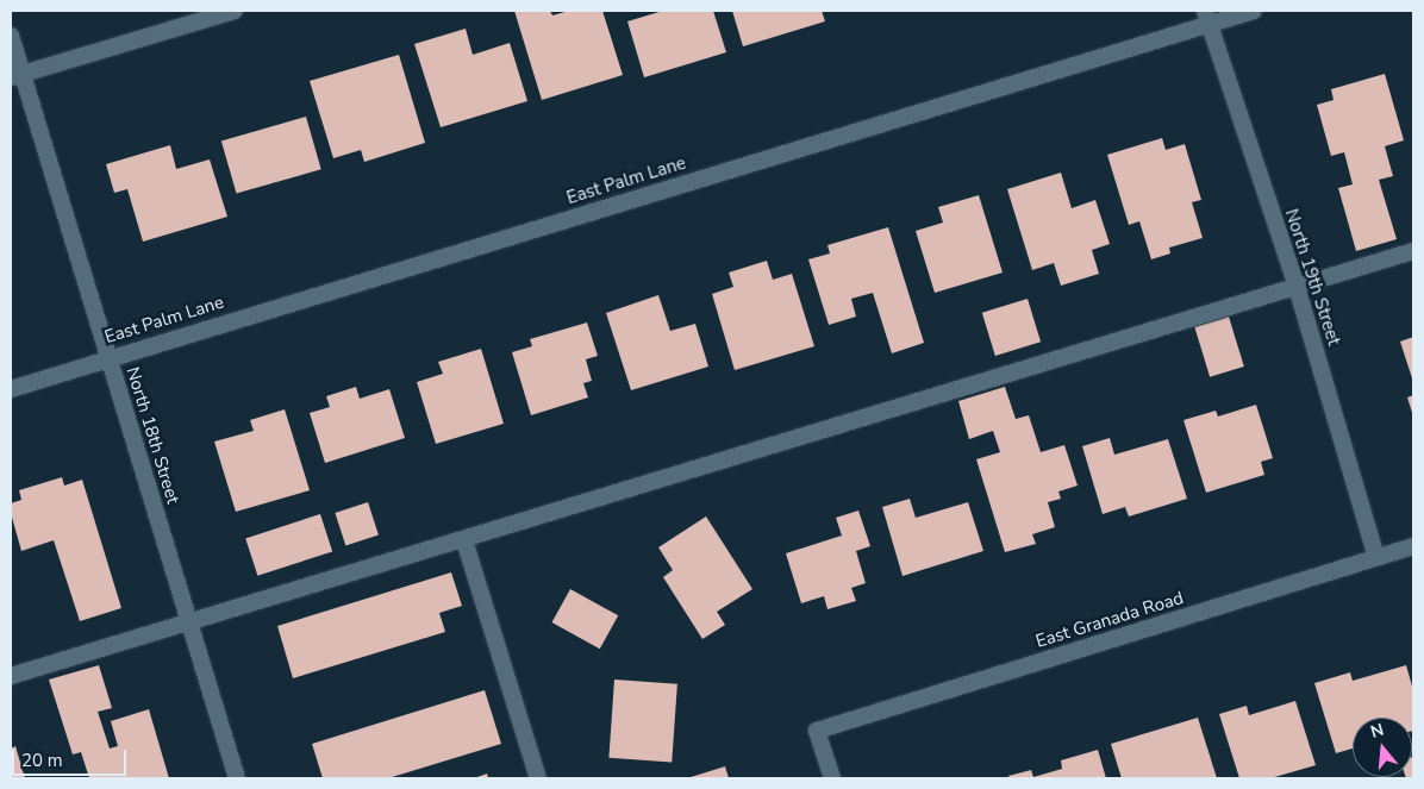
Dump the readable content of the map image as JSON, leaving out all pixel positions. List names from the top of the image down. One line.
{"streets":{"street":["East Palm Lane","North 19th Street","North 18th Street","East Granada Road"]},"crossings":[["East Palm Lane","North 19th Street"],["East Palm Lane","North 18th Street"],["North 19th Street","East Granada Road"]],"scale_bar":"20 m","north":"top"}
